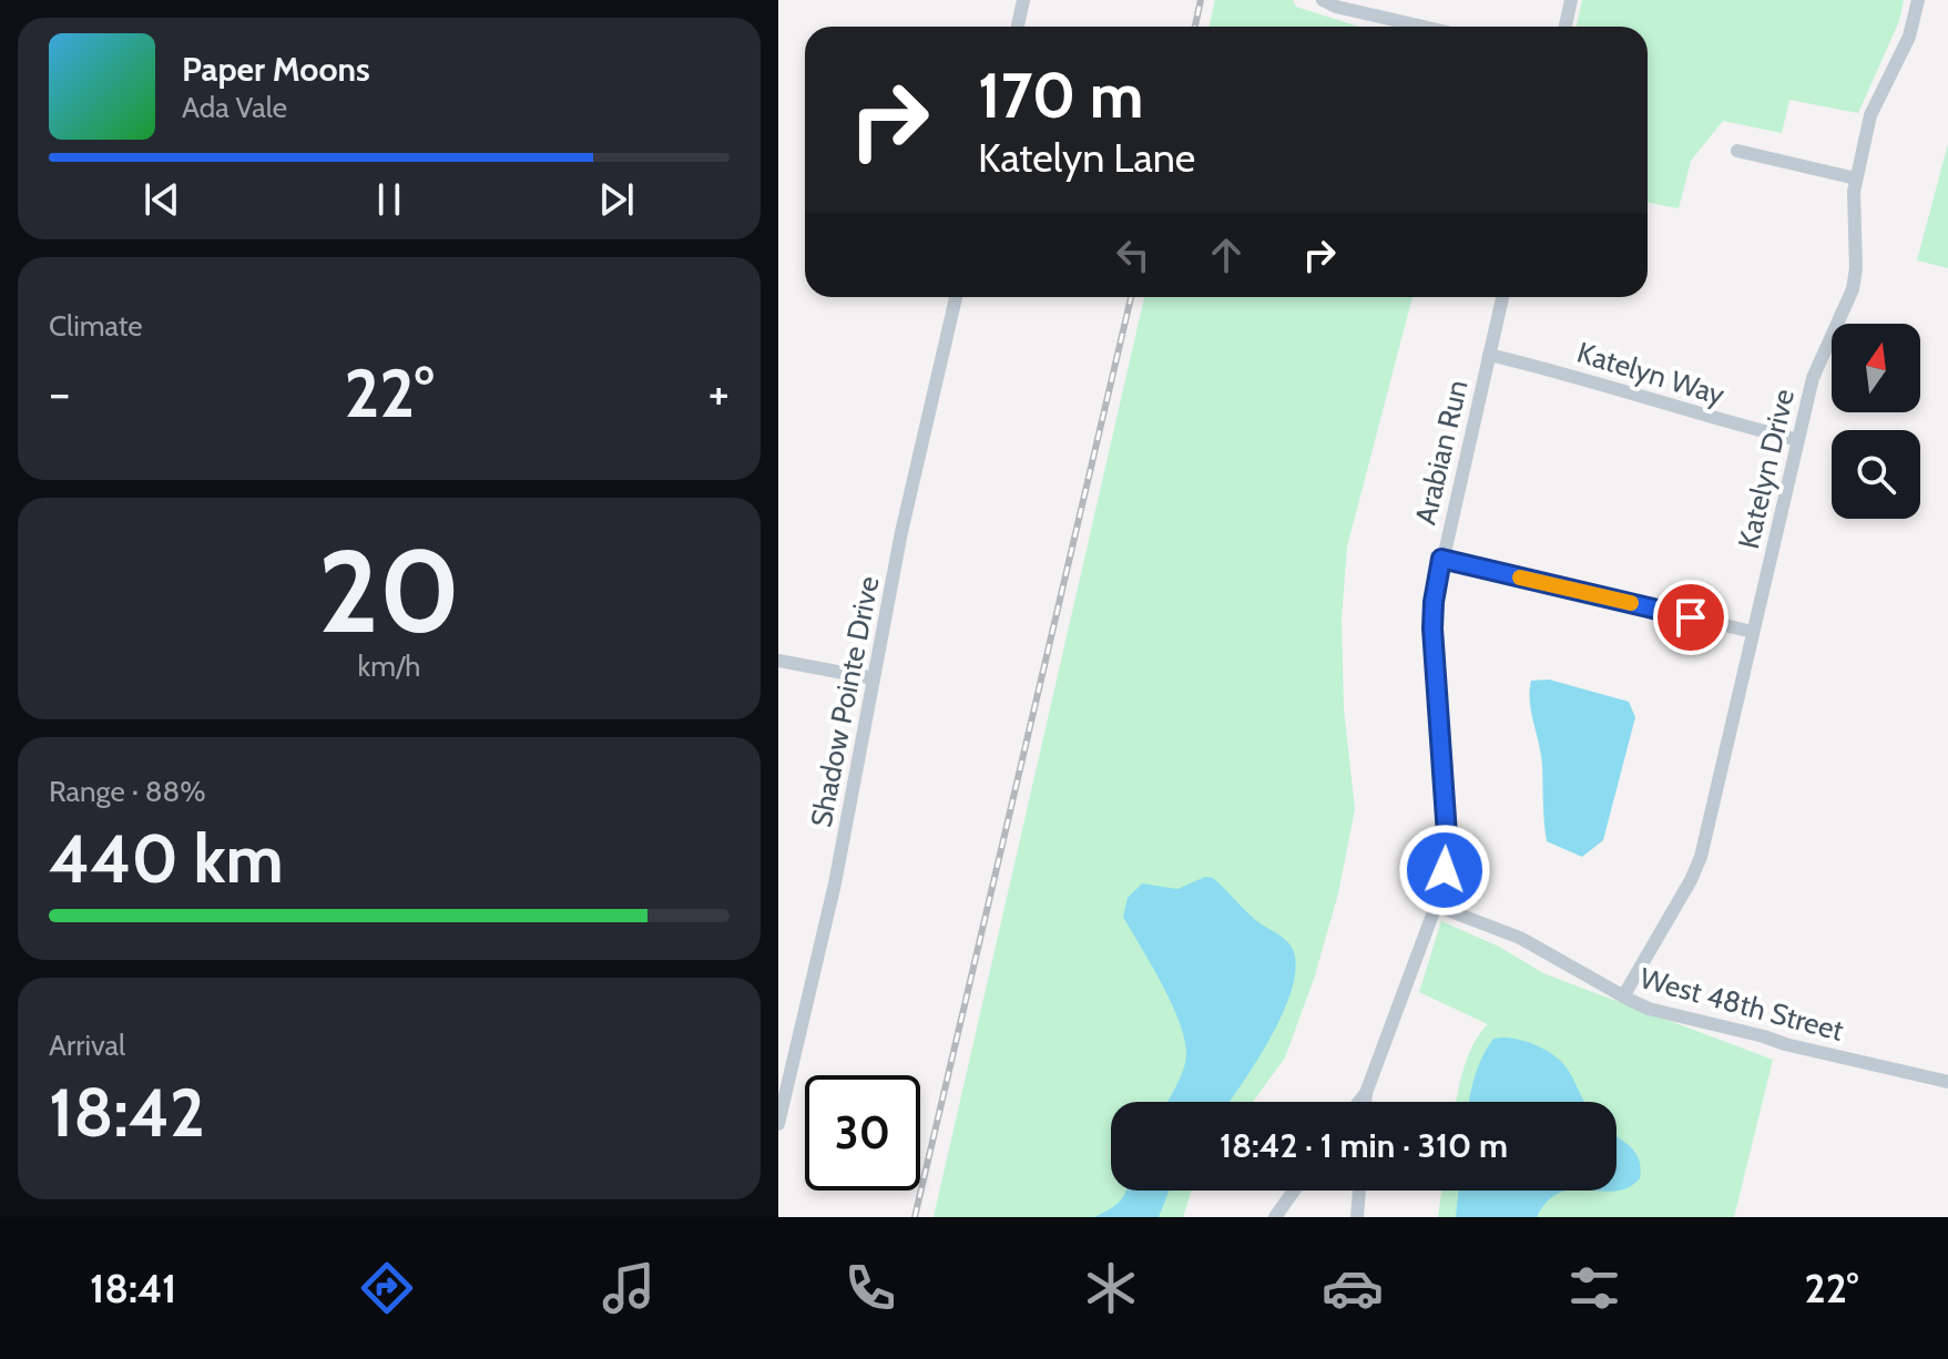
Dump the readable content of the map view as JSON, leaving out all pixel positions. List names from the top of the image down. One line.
{"streets":{"street":["Katelyn Way","Arabian Run","Katelyn Drive","Shadow Pointe Drive","West 48th Street"]},"crossings":[["Katelyn Way","Arabian Run"],["Katelyn Way","Katelyn Drive"],["Arabian Run","West 48th Street"],["Katelyn Drive","West 48th Street"]],"north":"top","page":{"turn":["170 m","Katelyn Lane"],"song":["Paper Moons","Ada Vale"],"tile":["Climate",["20","km/h"],["Range · 88%","440 km"],["Arrival","18:42"]],"heat":["−","22°","+"],"limit":"30","trip":"18:42 · 1 min · 310 m","tabs":["18:41","22°"]}}
